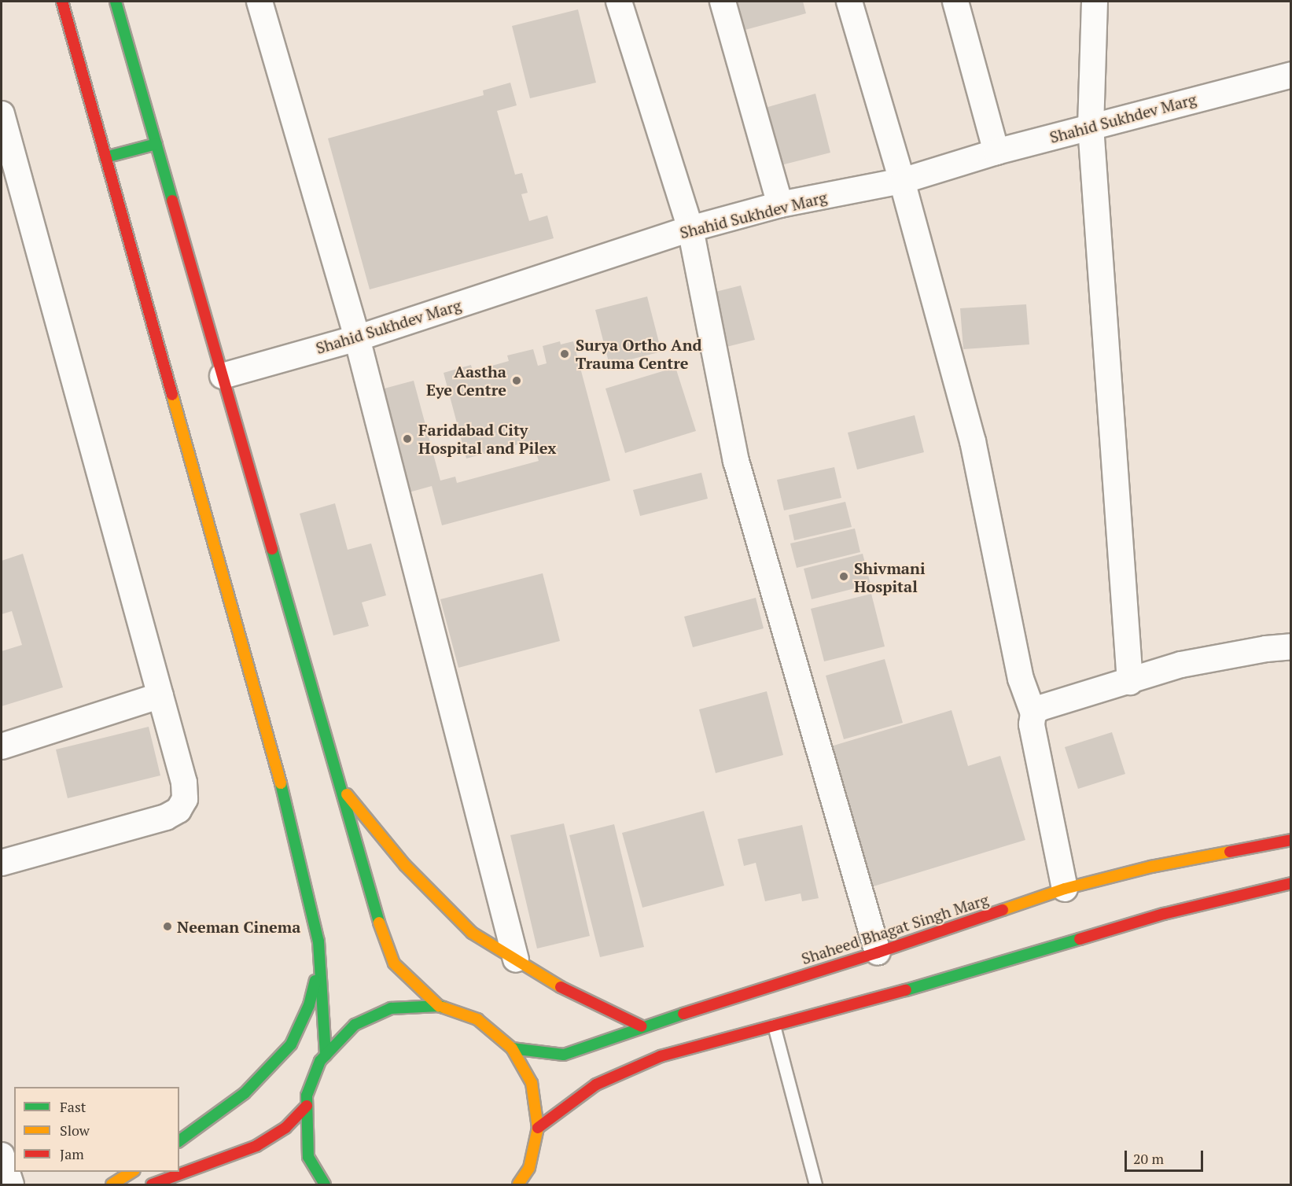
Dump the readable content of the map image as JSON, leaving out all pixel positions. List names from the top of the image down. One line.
{"streets":{"street":["Shahid Sukhdev Marg","Shaheed Bhagat Singh Marg"]},"places":["Surya Ortho And Trauma Centre","Aastha Eye Centre","Faridabad City Hospital and Pilex","Shivmani Hospital","Neeman Cinema"],"legend":["Fast","Slow","Jam"],"scale_bar":"20 m"}
